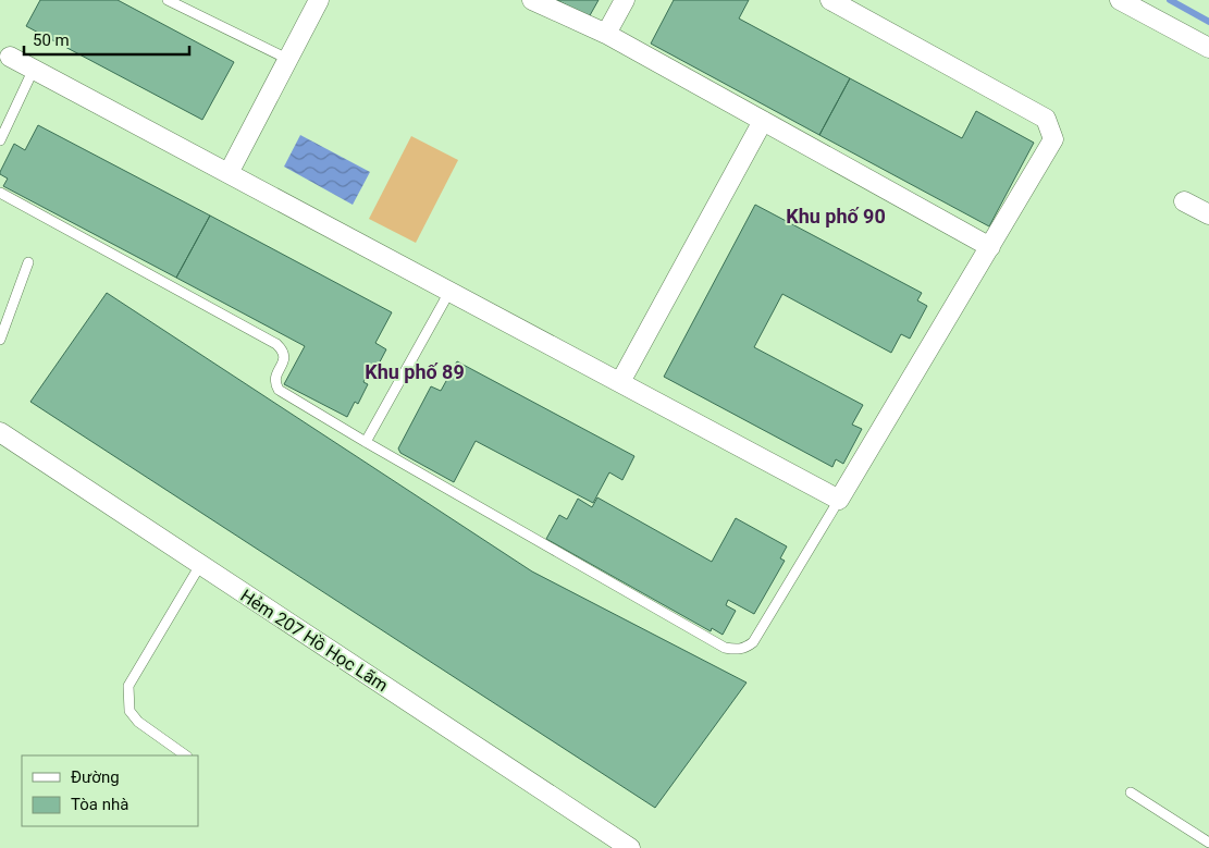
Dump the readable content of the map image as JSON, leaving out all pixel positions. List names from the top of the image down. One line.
{"streets":{"street":["Hẻm 207 Hồ Học Lãm"]},"districts":["Khu phố 90","Khu phố 89"],"legend":["Đường","Tòa nhà"],"scale_bar":"50 m"}
